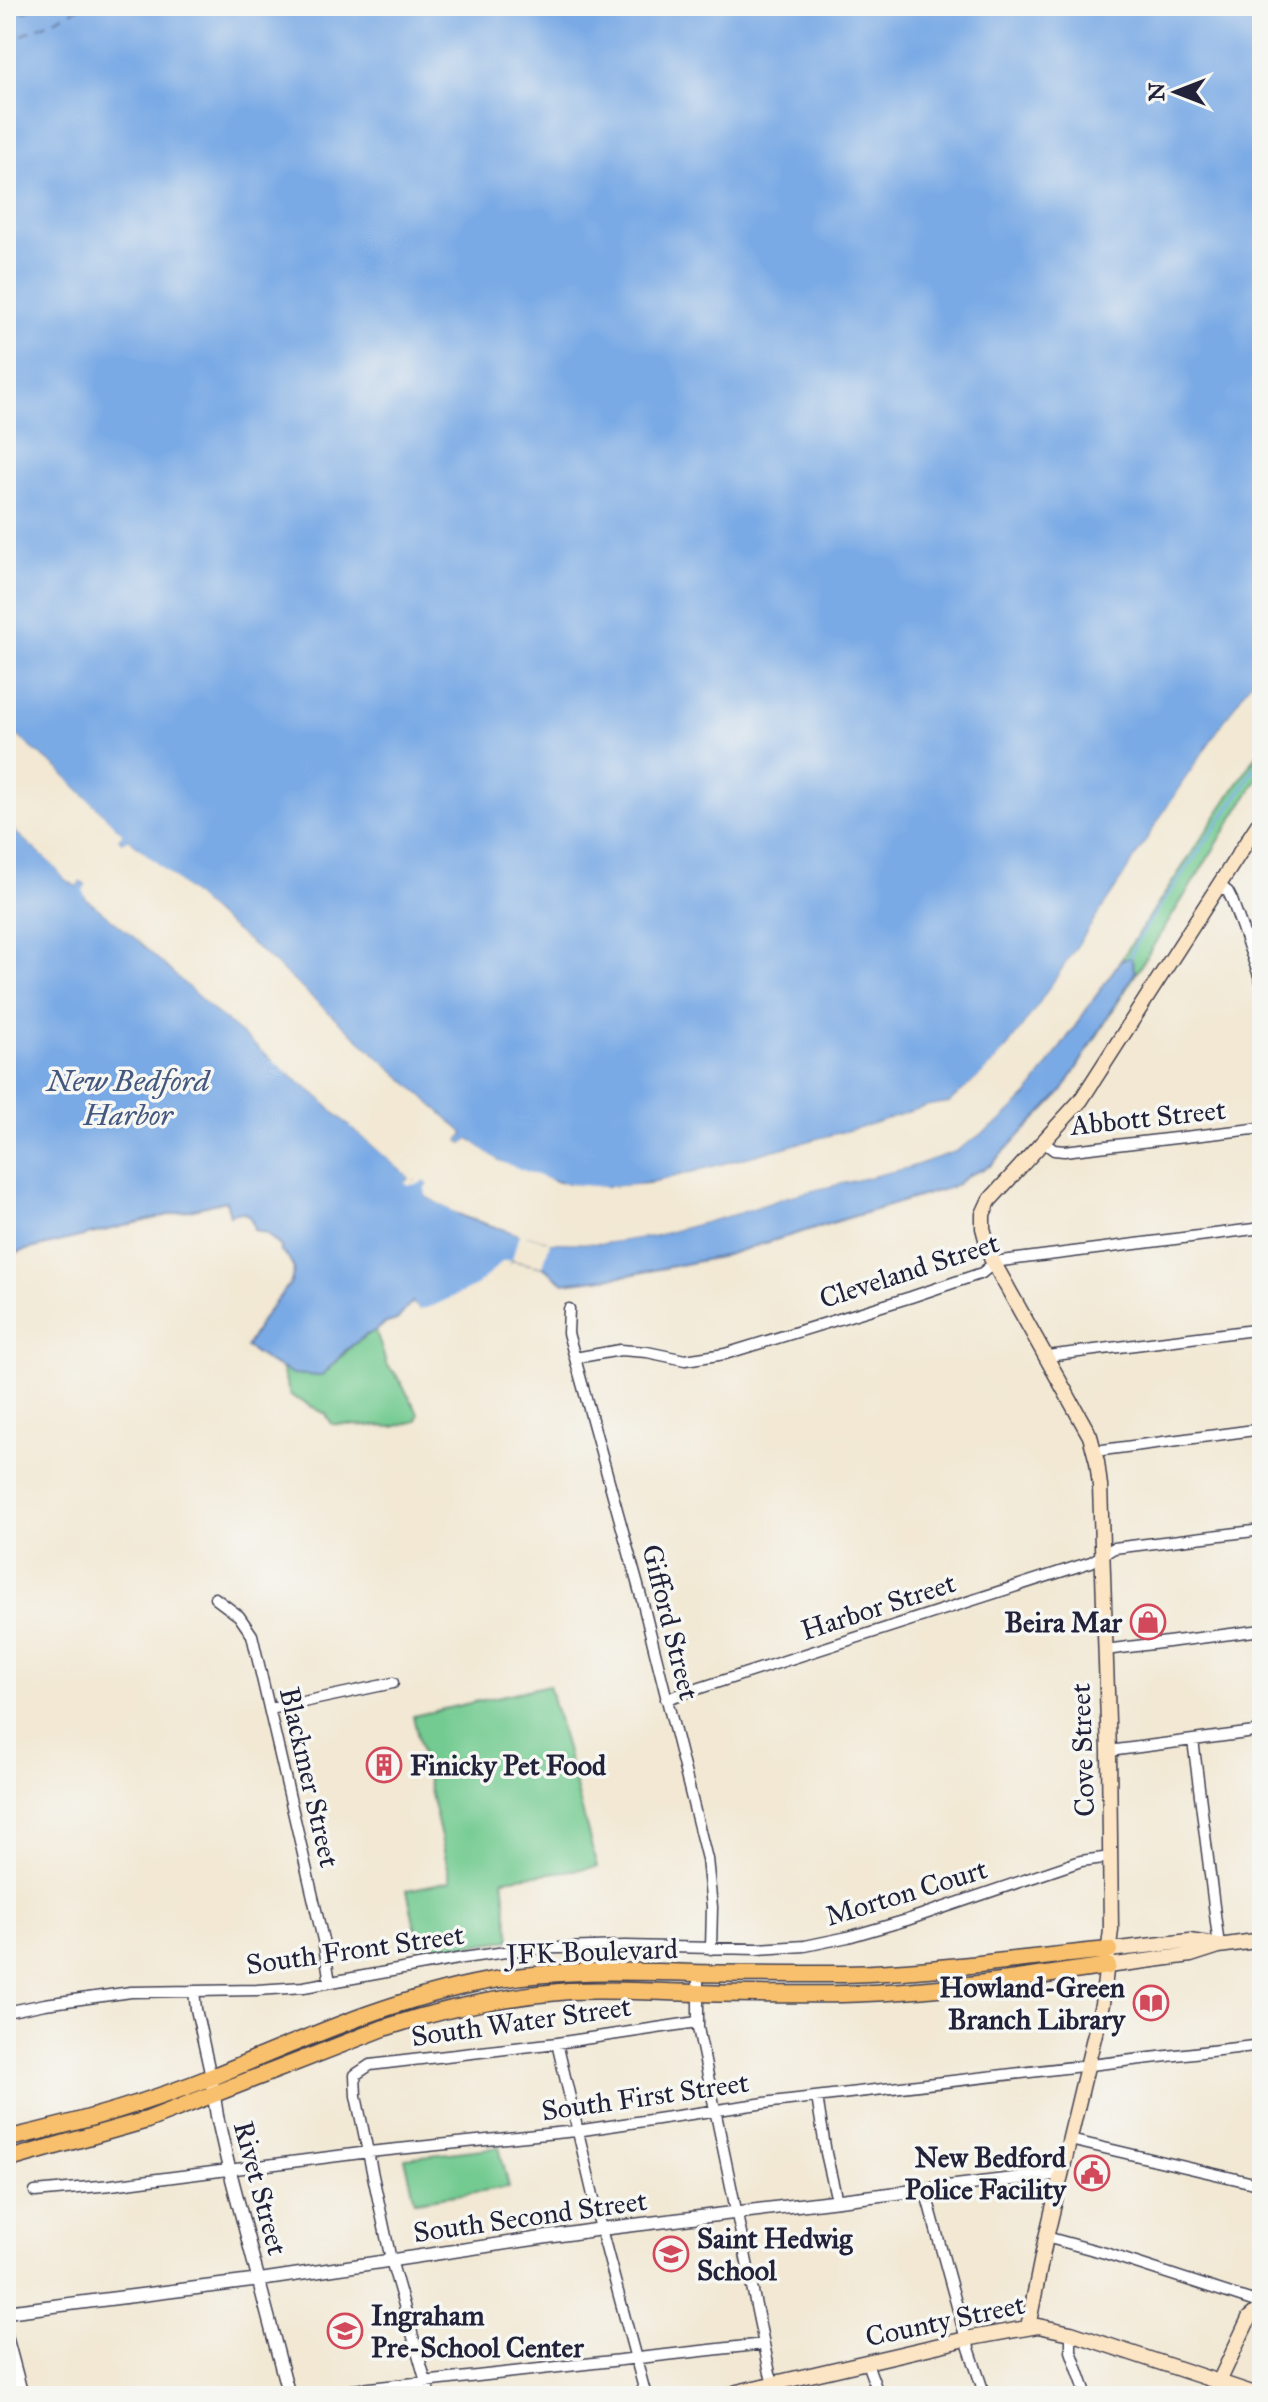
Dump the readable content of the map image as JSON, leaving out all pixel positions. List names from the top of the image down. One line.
{"streets":{"main road":["Cove Street","JFK Boulevard","County Street"],"street":["Abbott Street","Cleveland Street","Harbor Street","Gifford Street","Blackmer Street","Morton Court","South Front Street","South Water Street","South First Street","Rivet Street","South Second Street"]},"crossings":[["Abbott Street","Cove Street"],["Cleveland Street","Gifford Street"],["Cleveland Street","Cove Street"],["Harbor Street","Gifford Street"],["Harbor Street","Cove Street"],["Gifford Street","Morton Court"],["Gifford Street","South Front Street"],["Cove Street","Morton Court"],["Cove Street","JFK Boulevard"],["Cove Street","South First Street"],["Cove Street","South Second Street"],["Cove Street","County Street"],["Blackmer Street","South Front Street"],["Morton Court","South Front Street"],["South Front Street","Rivet Street"],["JFK Boulevard","Rivet Street"],["South Water Street","South First Street"],["South First Street","Rivet Street"],["Rivet Street","South Second Street"]],"water":["New Bedford Harbor"],"places":{"shop":["Beira Mar"],"building":["Finicky Pet Food"],"library":["Howland-Green Branch Library"],"public building":["New Bedford Police Facility"],"school or university":["Saint Hedwig School","Ingraham Pre-School Center"]},"north":"left"}
